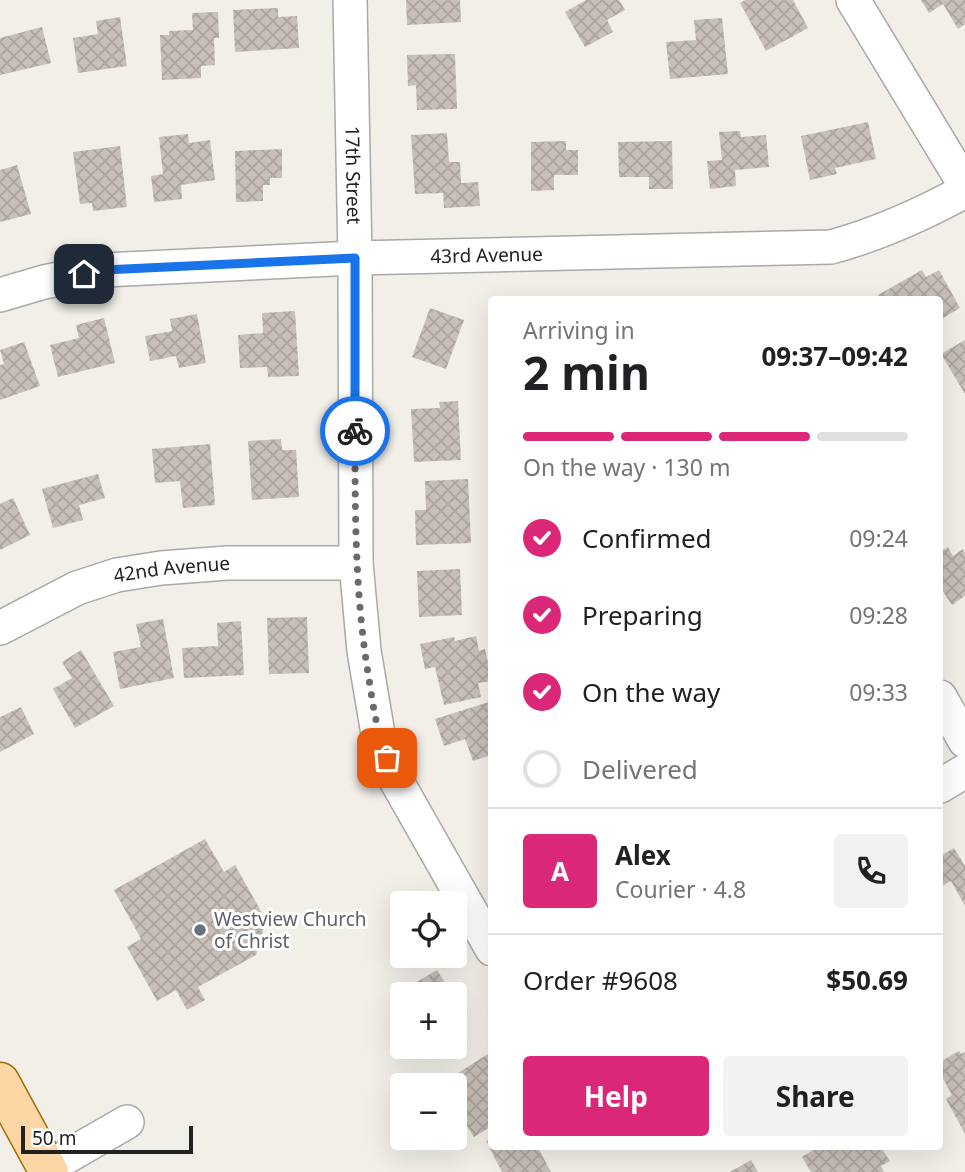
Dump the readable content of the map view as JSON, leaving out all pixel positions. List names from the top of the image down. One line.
{"streets":{"street":["17th Street","43rd Avenue","42nd Avenue"]},"crossings":[["17th Street","43rd Avenue"],["17th Street","42nd Avenue"]],"places":["Westview Church of Christ"],"scale_bar":"50 m","page":{"heading":["2 min","Arriving in","09:37–09:42"],"panel":["Alex","Courier · 4.8","Order #9608","$50.69"],"bar":"On the way · 130 m","list":[["Confirmed","09:24"],["Preparing","09:28"],["On the way","09:33"],"Delivered"],"round":"A","map_buttons":["+","−"],"buttons":["Help","Share"],"scale":"50 m"}}
